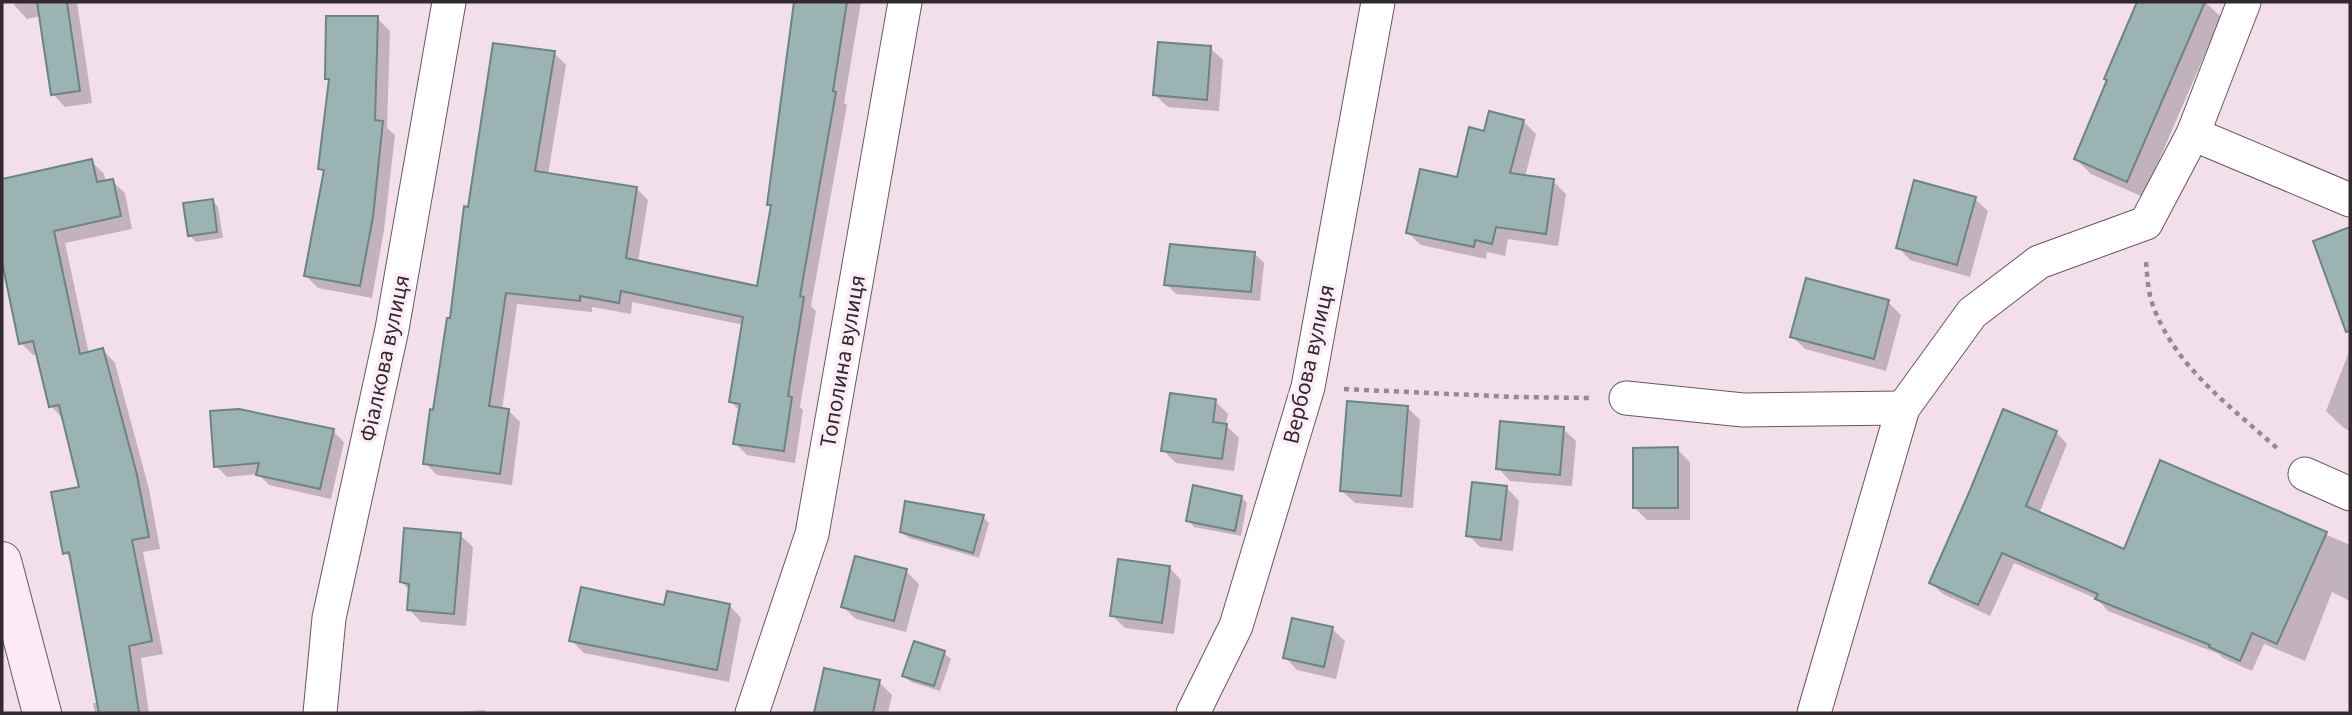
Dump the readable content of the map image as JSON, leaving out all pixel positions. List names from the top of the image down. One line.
{"streets":{"street":["Фіалкова вулиця","Тополина вулиця","Вербова вулиця"]}}
